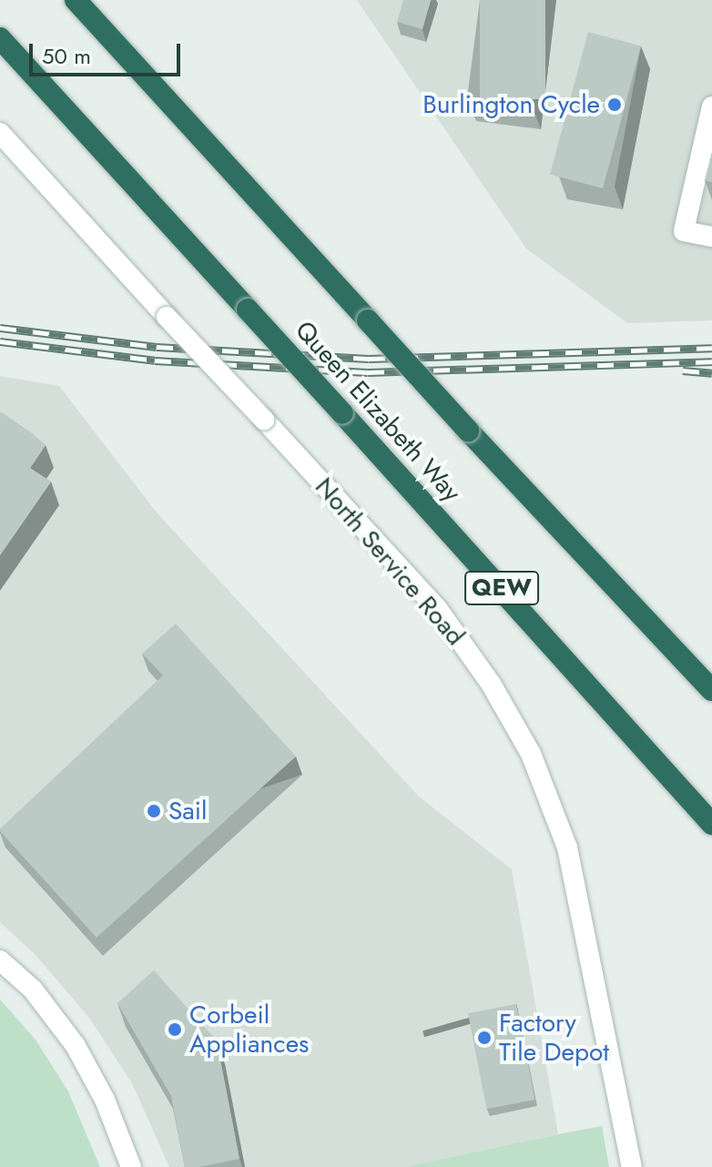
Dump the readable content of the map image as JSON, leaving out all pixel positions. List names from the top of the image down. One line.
{"streets":{"highway":["Queen Elizabeth Way","QEW"],"street":["North Service Road"]},"places":["Burlington Cycle","Sail","Corbeil Appliances","Factory Tile Depot"],"scale_bar":"50 m"}
